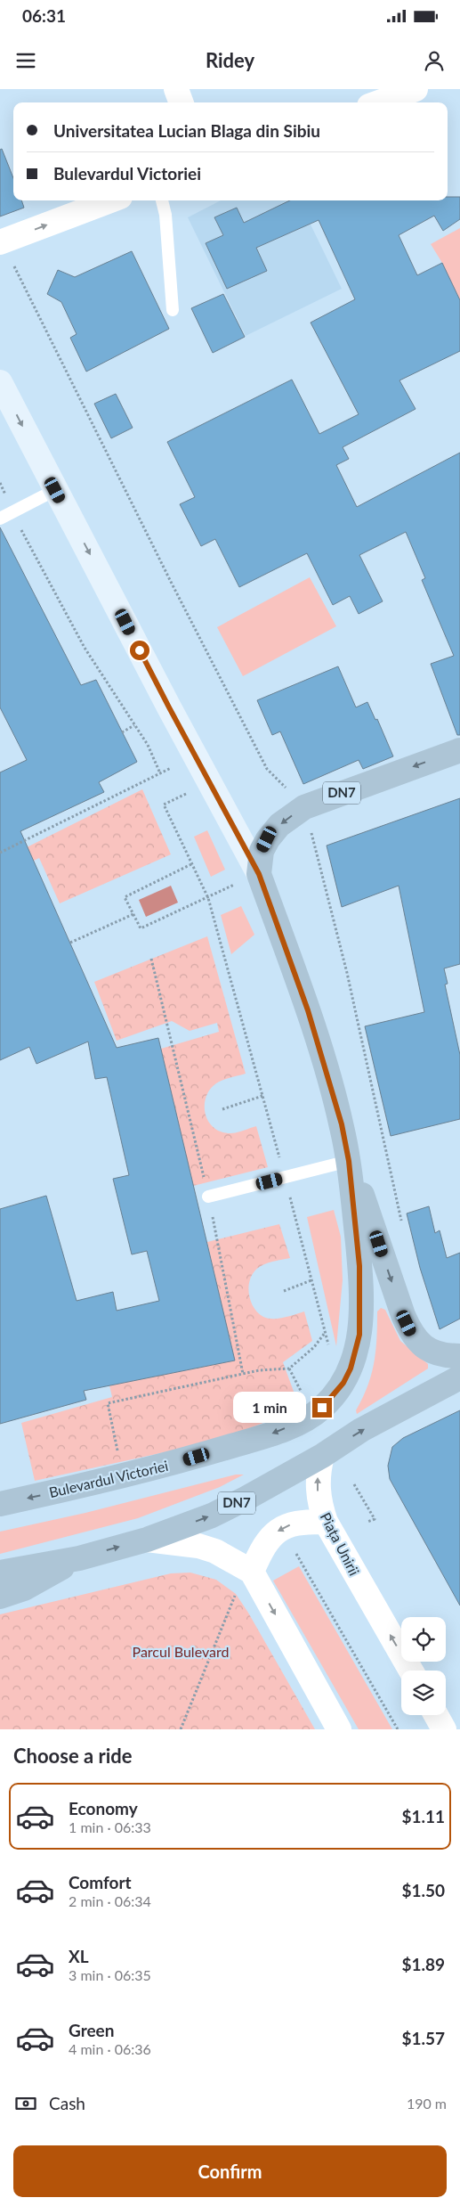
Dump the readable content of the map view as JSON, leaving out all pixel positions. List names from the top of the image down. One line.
{"streets":{"main road":["DN7","Bulevardul Victoriei"],"street":["Piața Unirii"]},"crossings":[["DN7","Bulevardul Victoriei"],["DN7","Piața Unirii"]],"parks":["Parcul Bulevard"],"page":{"status":"06:31","header":"Ridey","banner":["Universitatea Lucian Blaga din Sibiu","Bulevardul Victoriei"],"bubble":"1 min","heading":"Choose a ride","list":[{"name":"Economy","note":"1 min · 06:33","value":"$1.11"},{"name":"Comfort","note":"2 min · 06:34","value":"$1.50"},{"name":"XL","note":"3 min · 06:35","value":"$1.89"},{"name":"Green","note":"4 min · 06:36","value":"$1.57"}],"pay":["Cash","190 m"],"buttons":"Confirm"}}
